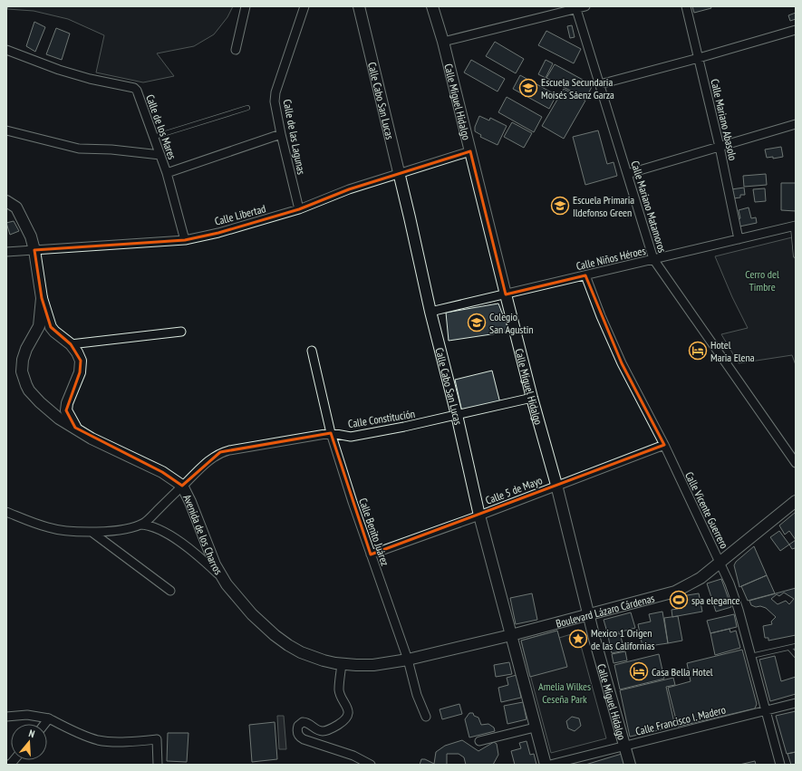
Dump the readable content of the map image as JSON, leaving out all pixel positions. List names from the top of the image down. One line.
{"streets":{"main road":["Calle Cabo San Lucas","Calle Miguel Hidalgo","Avenida de los Charros","Boulevard Lázaro Cárdenas"],"street":["Calle Mariano Abasolo","Calle de los Mares","Calle de las Lagunas","Calle Mariano Matamoros","Calle Libertad","Calle Niños Héroes","Calle Constitución","Calle 5 de Mayo","Calle Vicente Guerrero","Calle Benito Juárez","Calle Francisco I. Madero"]},"crossings":[["Calle Cabo San Lucas","Calle Libertad"],["Calle Cabo San Lucas","Calle Niños Héroes"],["Calle Cabo San Lucas","Calle Constitución"],["Calle Cabo San Lucas","Calle 5 de Mayo"],["Calle Cabo San Lucas","Boulevard Lázaro Cárdenas"],["Calle Miguel Hidalgo","Calle Libertad"],["Calle Miguel Hidalgo","Calle Niños Héroes"],["Calle Miguel Hidalgo","Calle Constitución"],["Calle Miguel Hidalgo","Calle 5 de Mayo"],["Calle Miguel Hidalgo","Boulevard Lázaro Cárdenas"],["Calle Miguel Hidalgo","Calle Francisco I. Madero"],["Calle Mariano Abasolo","Calle Niños Héroes"],["Calle de los Mares","Calle Libertad"],["Calle de las Lagunas","Calle Libertad"],["Calle Mariano Matamoros","Calle Niños Héroes"],["Calle Libertad","Avenida de los Charros"],["Calle Niños Héroes","Calle Vicente Guerrero"],["Calle Constitución","Calle Benito Juárez"],["Calle Constitución","Avenida de los Charros"],["Calle 5 de Mayo","Calle Vicente Guerrero"],["Calle 5 de Mayo","Calle Benito Juárez"],["Calle Vicente Guerrero","Boulevard Lázaro Cárdenas"],["Calle Vicente Guerrero","Calle Francisco I. Madero"],["Calle Benito Juárez","Avenida de los Charros"],["Calle Benito Juárez","Boulevard Lázaro Cárdenas"],["Avenida de los Charros","Boulevard Lázaro Cárdenas"]],"parks":["Cerro del Timbre","Amelia Wilkes Ceseña Park"],"places":{"school or university":["Escuela Secundaria Moisés Sáenz Garza","Escuela Primaria Ildefonso Green","Colegio San Agustin"],"hotel":["Hotel Maria Elena","Casa Bella Hotel"],"sports":["spa elegance"],"place":["Mexico 1 Origen de las Californias"]},"north":"top"}
